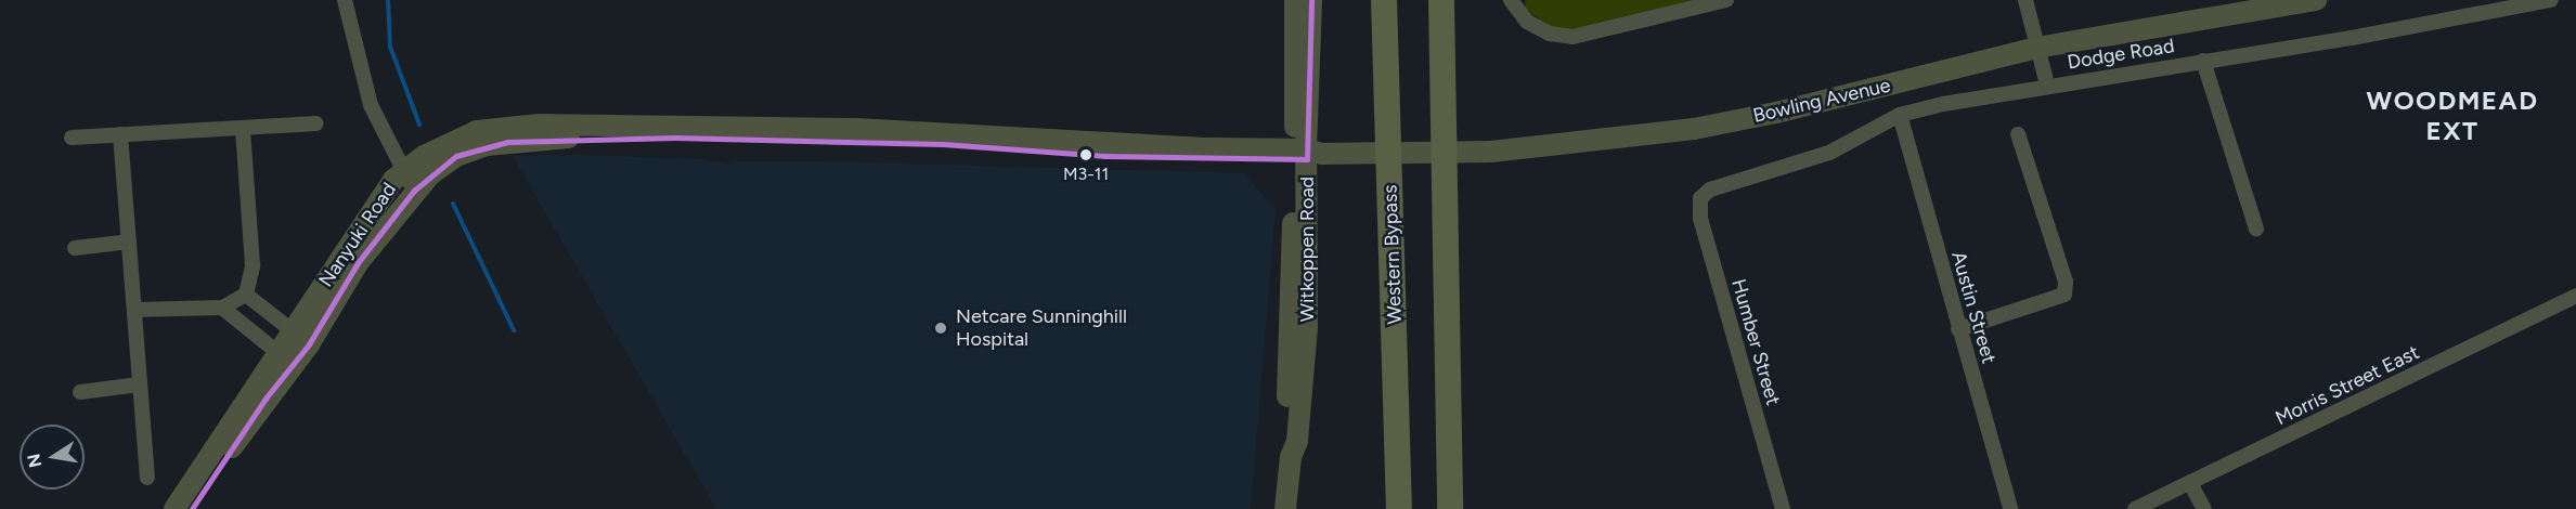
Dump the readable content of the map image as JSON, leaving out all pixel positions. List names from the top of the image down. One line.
{"streets":{"highway":["Western Bypass"],"main road":["Bowling Avenue","Nanyuki Road","Witkoppen Road"],"street":["Dodge Road","Austin Street","Humber Street","Morris Street East"]},"crossings":[["Dodge Road","Austin Street"],["Dodge Road","Humber Street"],["Bowling Avenue","Nanyuki Road"],["Bowling Avenue","Witkoppen Road"],["Nanyuki Road","Witkoppen Road"]],"districts":["WOODMEAD EXT"],"places":["M3-11","Netcare Sunninghill Hospital"],"north":"left"}
